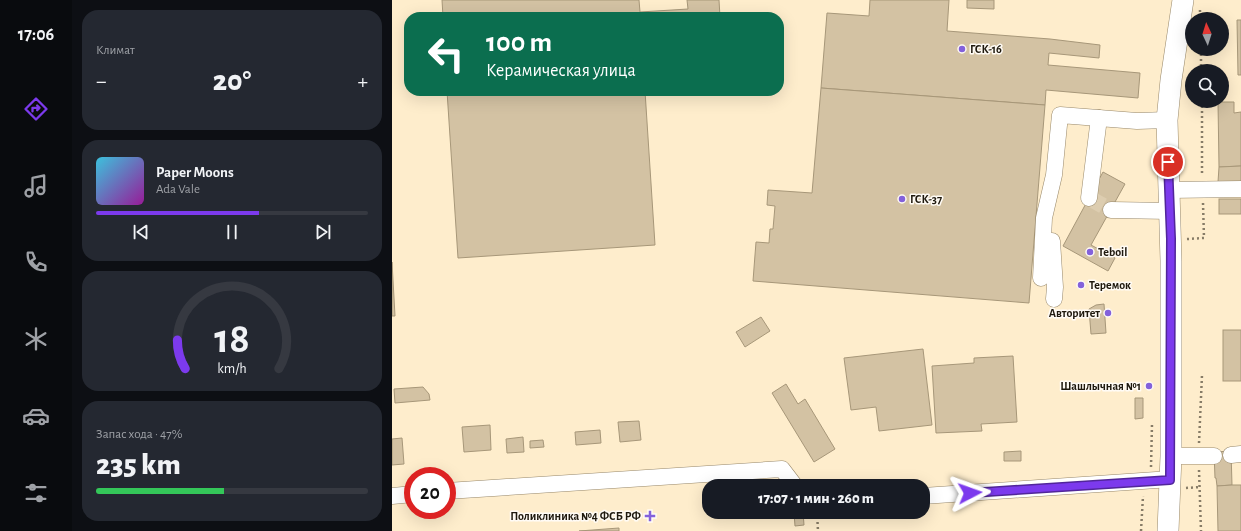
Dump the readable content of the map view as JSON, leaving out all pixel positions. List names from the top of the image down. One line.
{"places":{"other":["ГСК-16","ГСК-37","Teboil","Теремок","Авторитет","Шашлычная №1"],"health":["Поликлиника №4 ФСБ РФ"]},"north":"top","page":{"tabs":"17:06","tile":["Климат",["Запас хода · 47%","235 km"]],"turn":["100 m","Керамическая улица"],"heat":["−","20°","+"],"song":["Paper Moons","Ada Vale"],"limit":"20","trip":"17:07 · 1 мин · 260 m","gauge":["18","km/h"]}}
